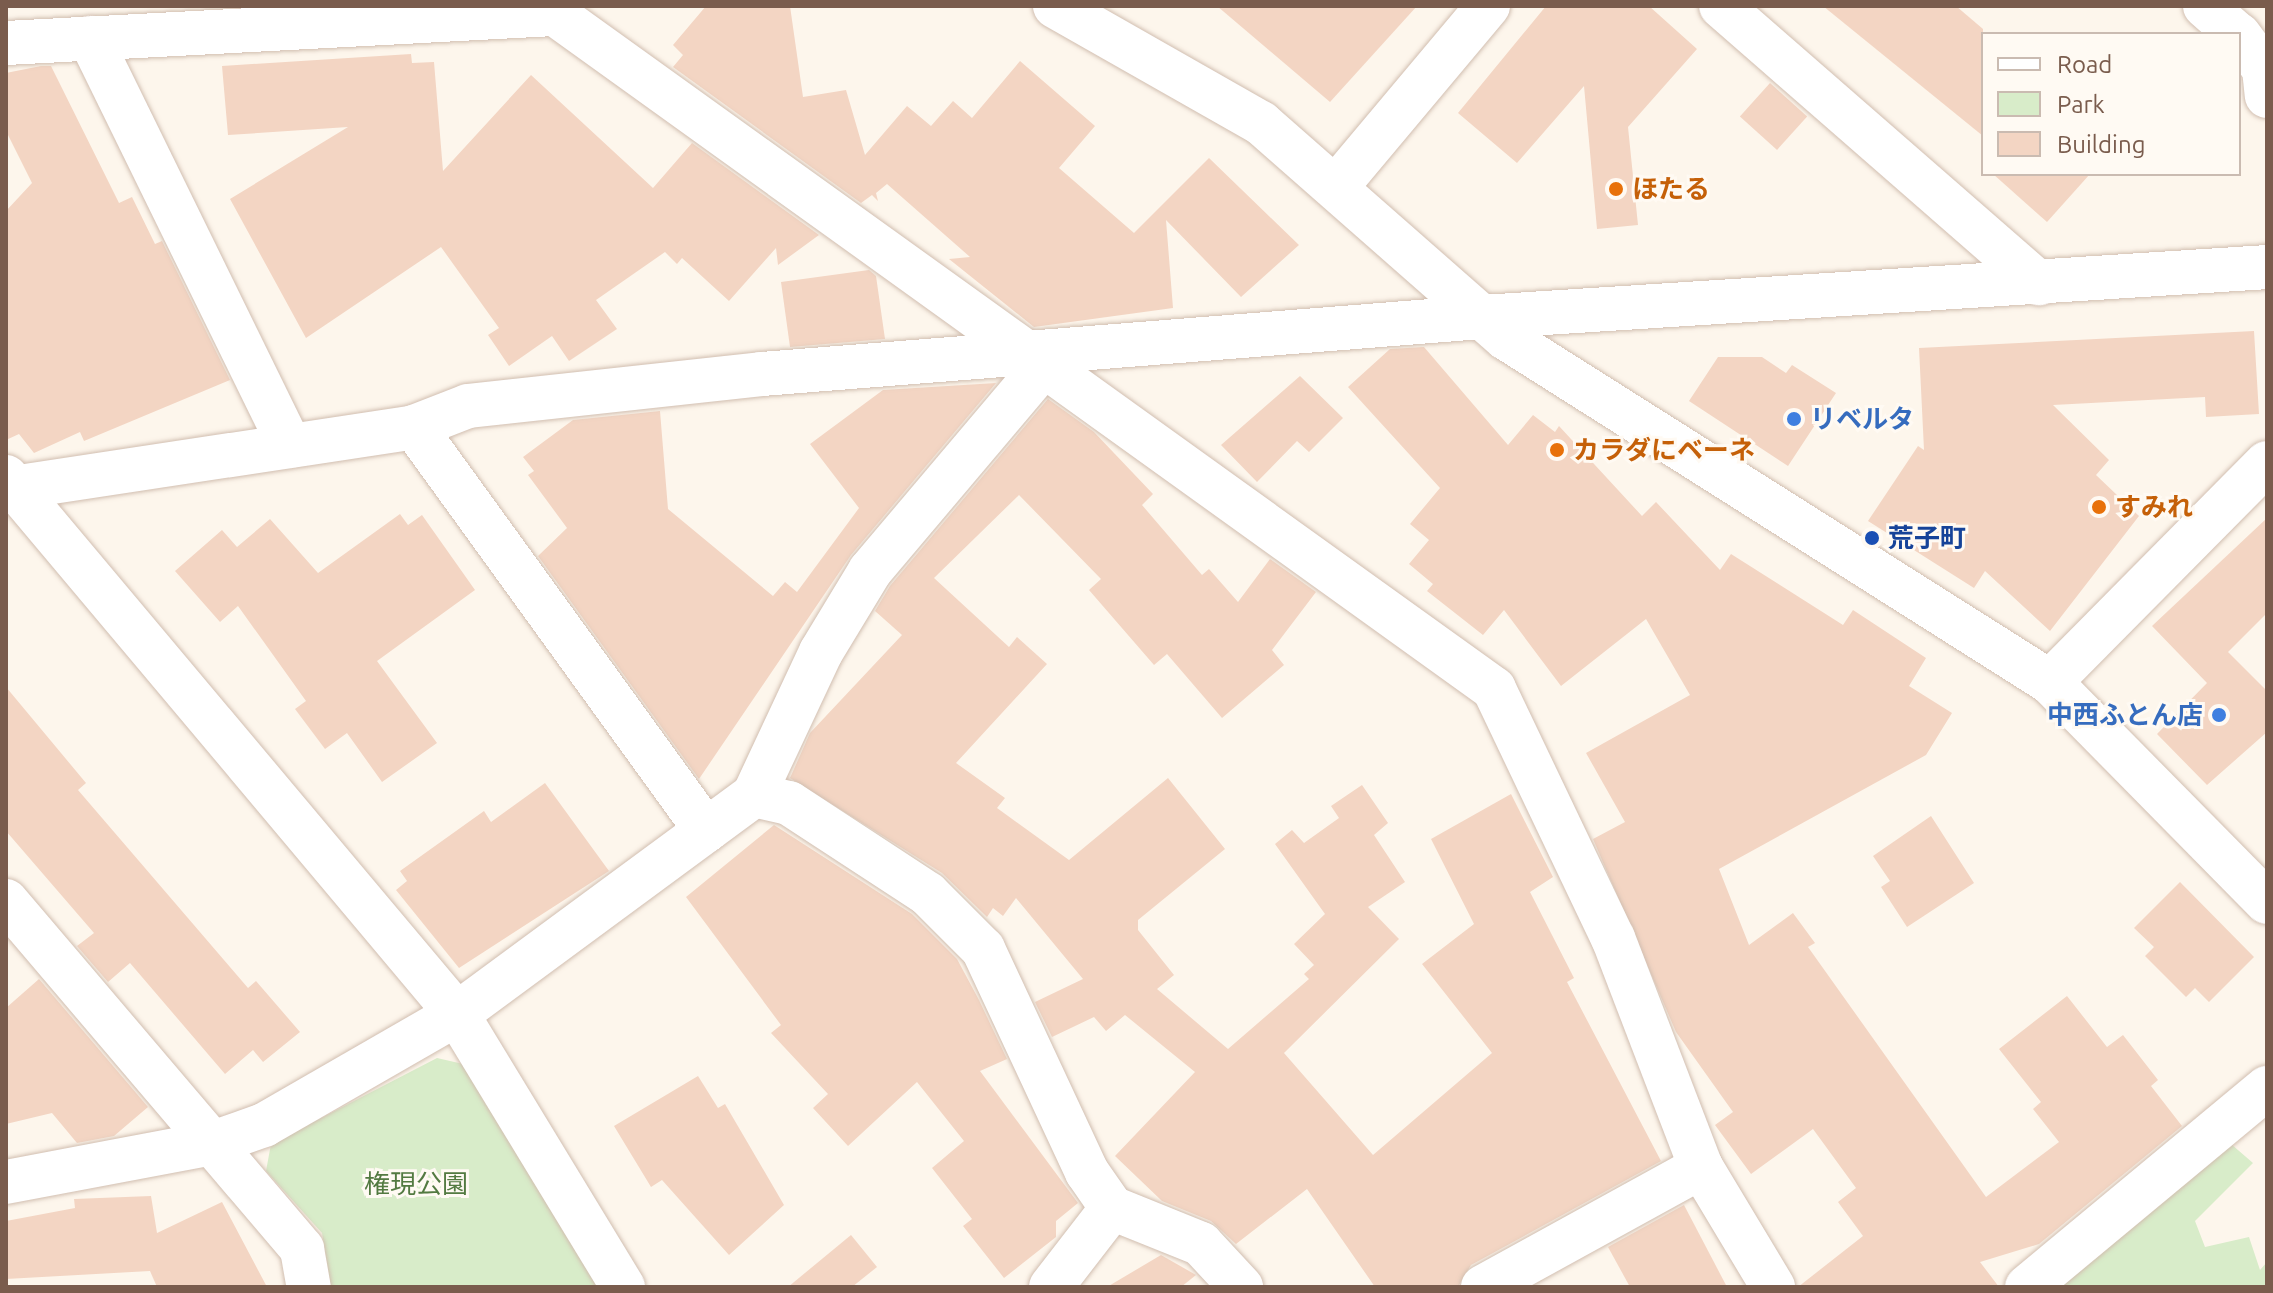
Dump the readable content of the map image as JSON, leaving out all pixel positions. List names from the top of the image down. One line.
{"parks":["権現公園"],"places":["ほたる","リベルタ","カラダにベーネ","すみれ","荒子町","中西ふとん店"],"legend":["Road","Park","Building"]}
